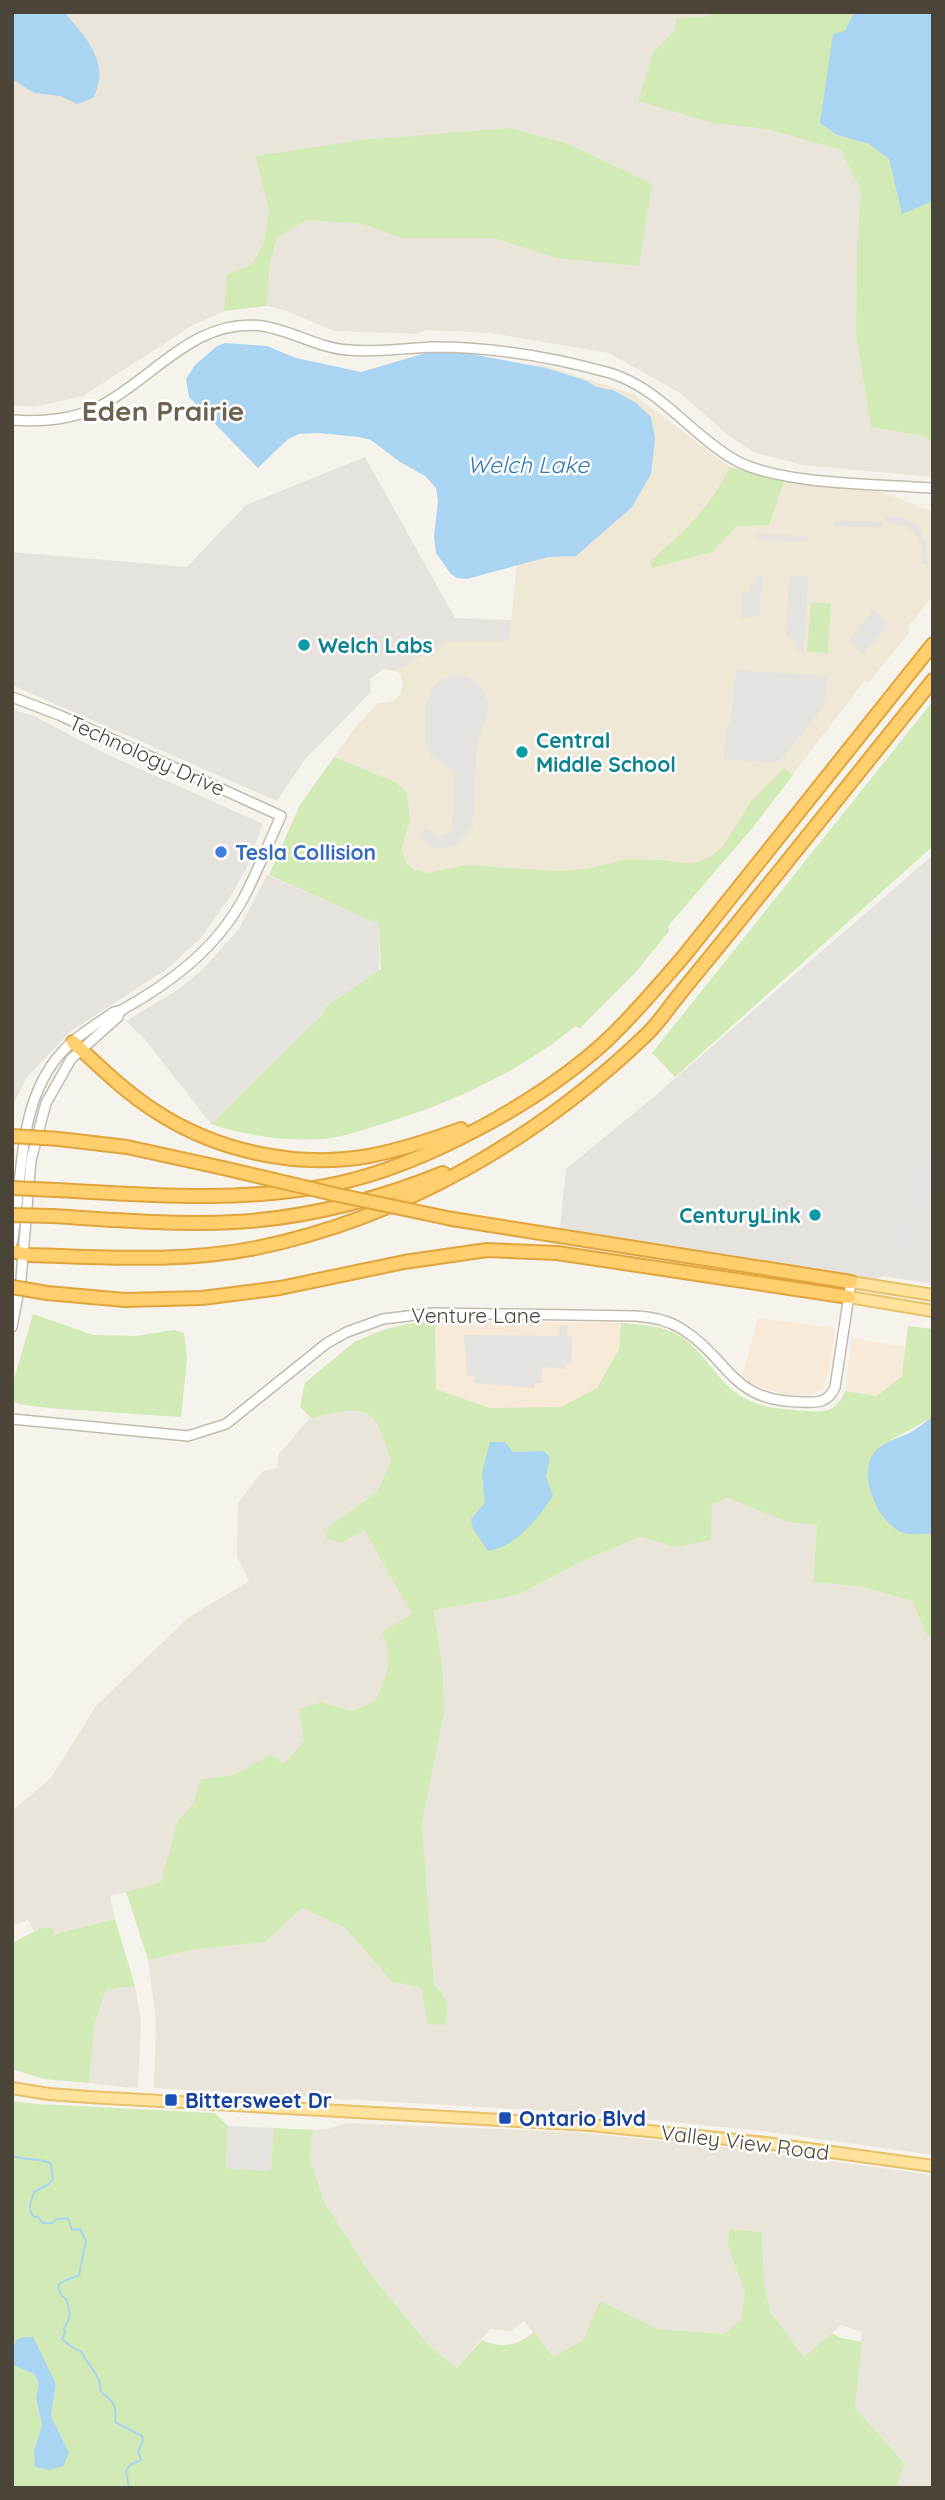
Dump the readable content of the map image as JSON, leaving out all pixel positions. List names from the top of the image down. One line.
{"streets":{"main road":["Valley View Road"],"street":["Technology Drive","Venture Lane"]},"districts":["Eden Prairie"],"water":["Welch Lake"],"places":{"other":["Welch Labs","Central Middle School","Tesla Collision","CenturyLink"],"transit":["Bittersweet Dr","Ontario Blvd"]}}
